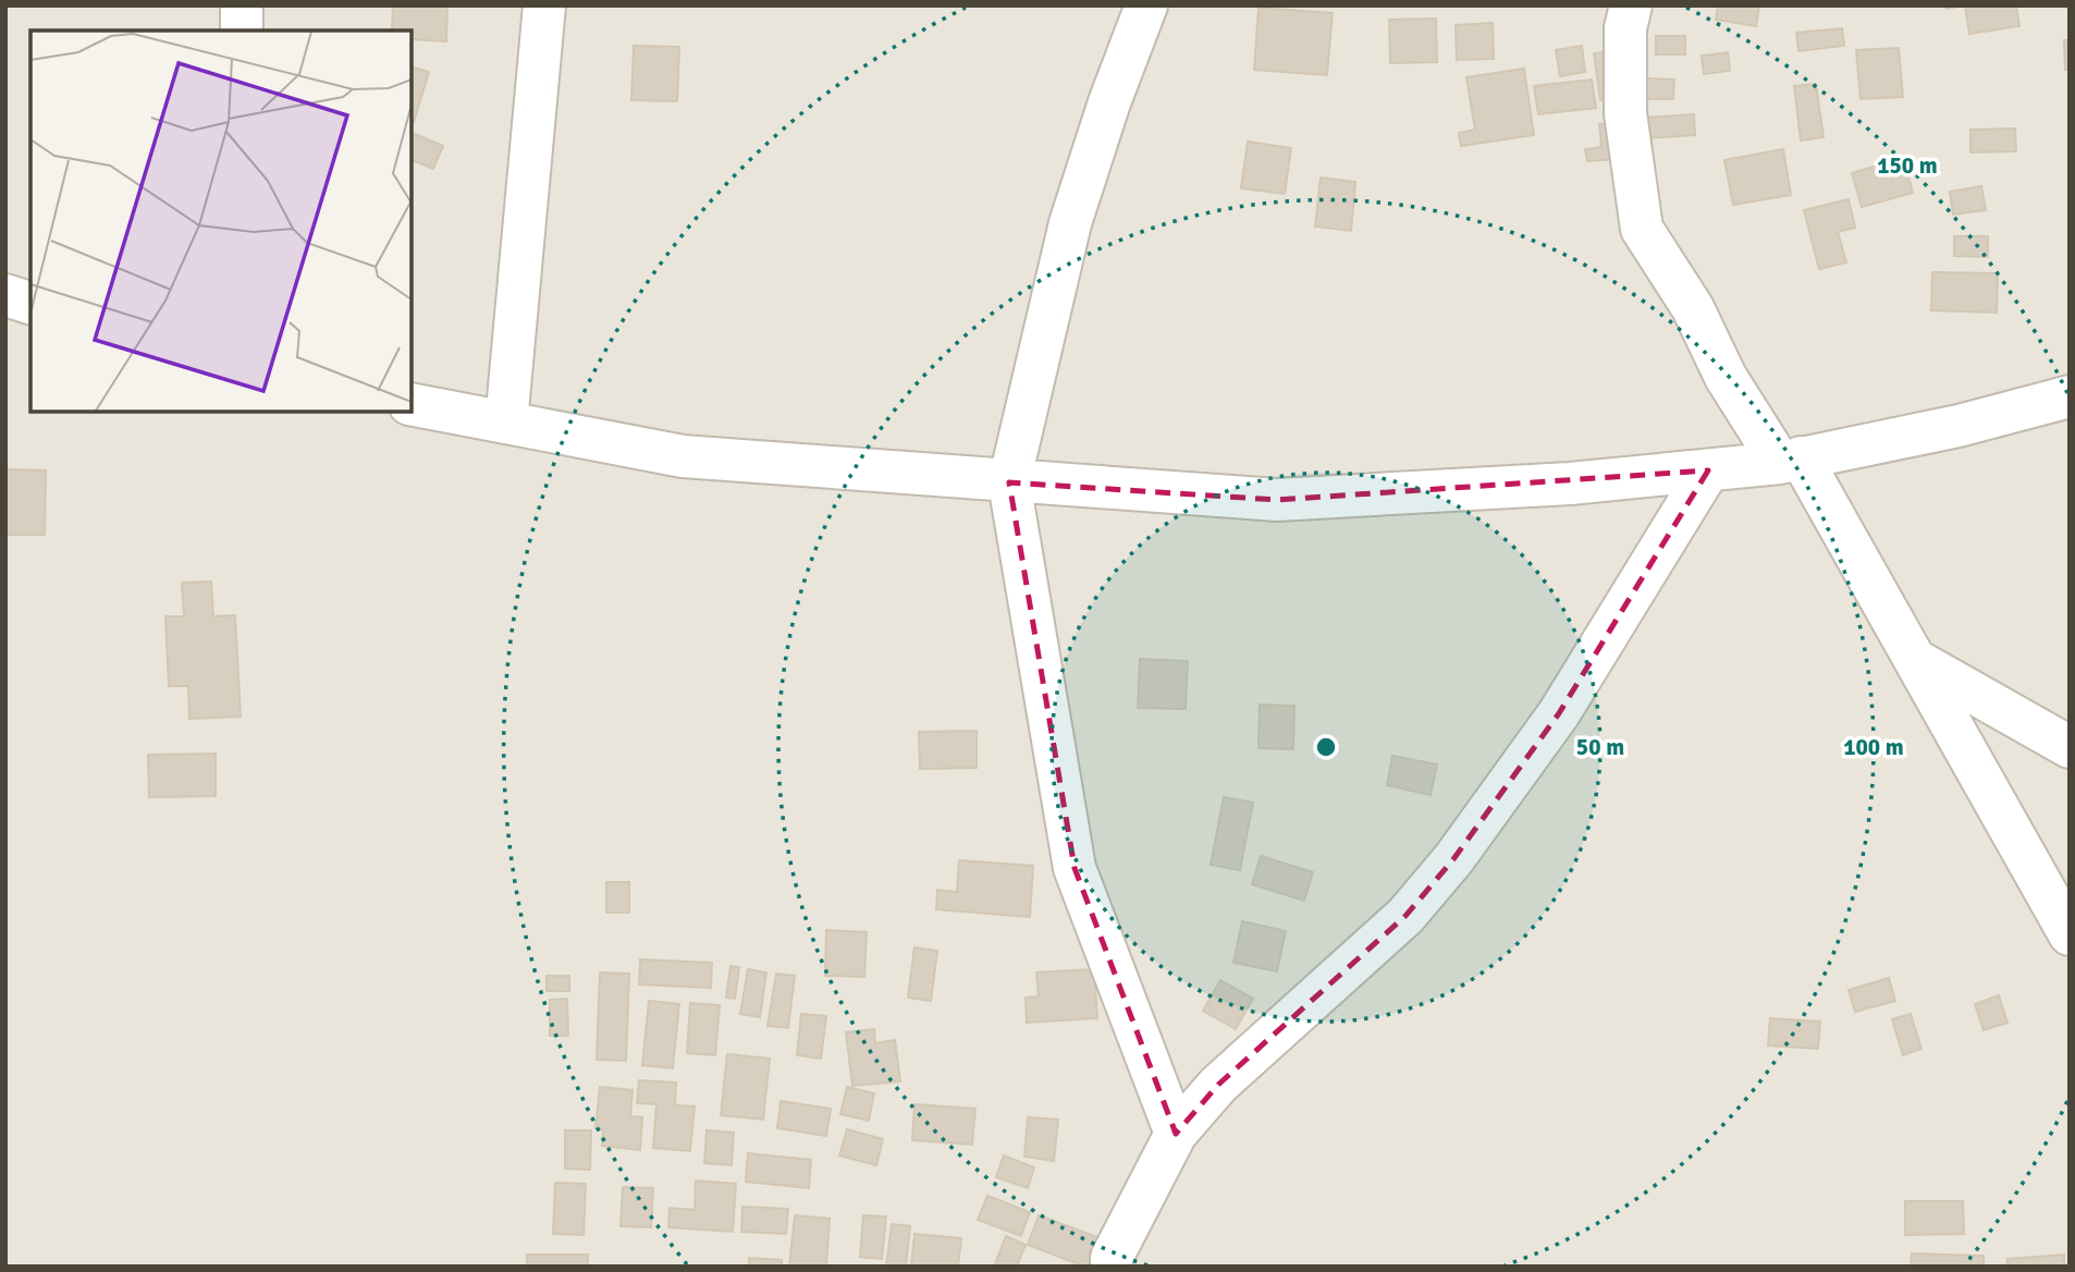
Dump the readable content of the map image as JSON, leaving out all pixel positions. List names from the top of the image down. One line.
{"rings":["150 m","50 m","100 m"]}
